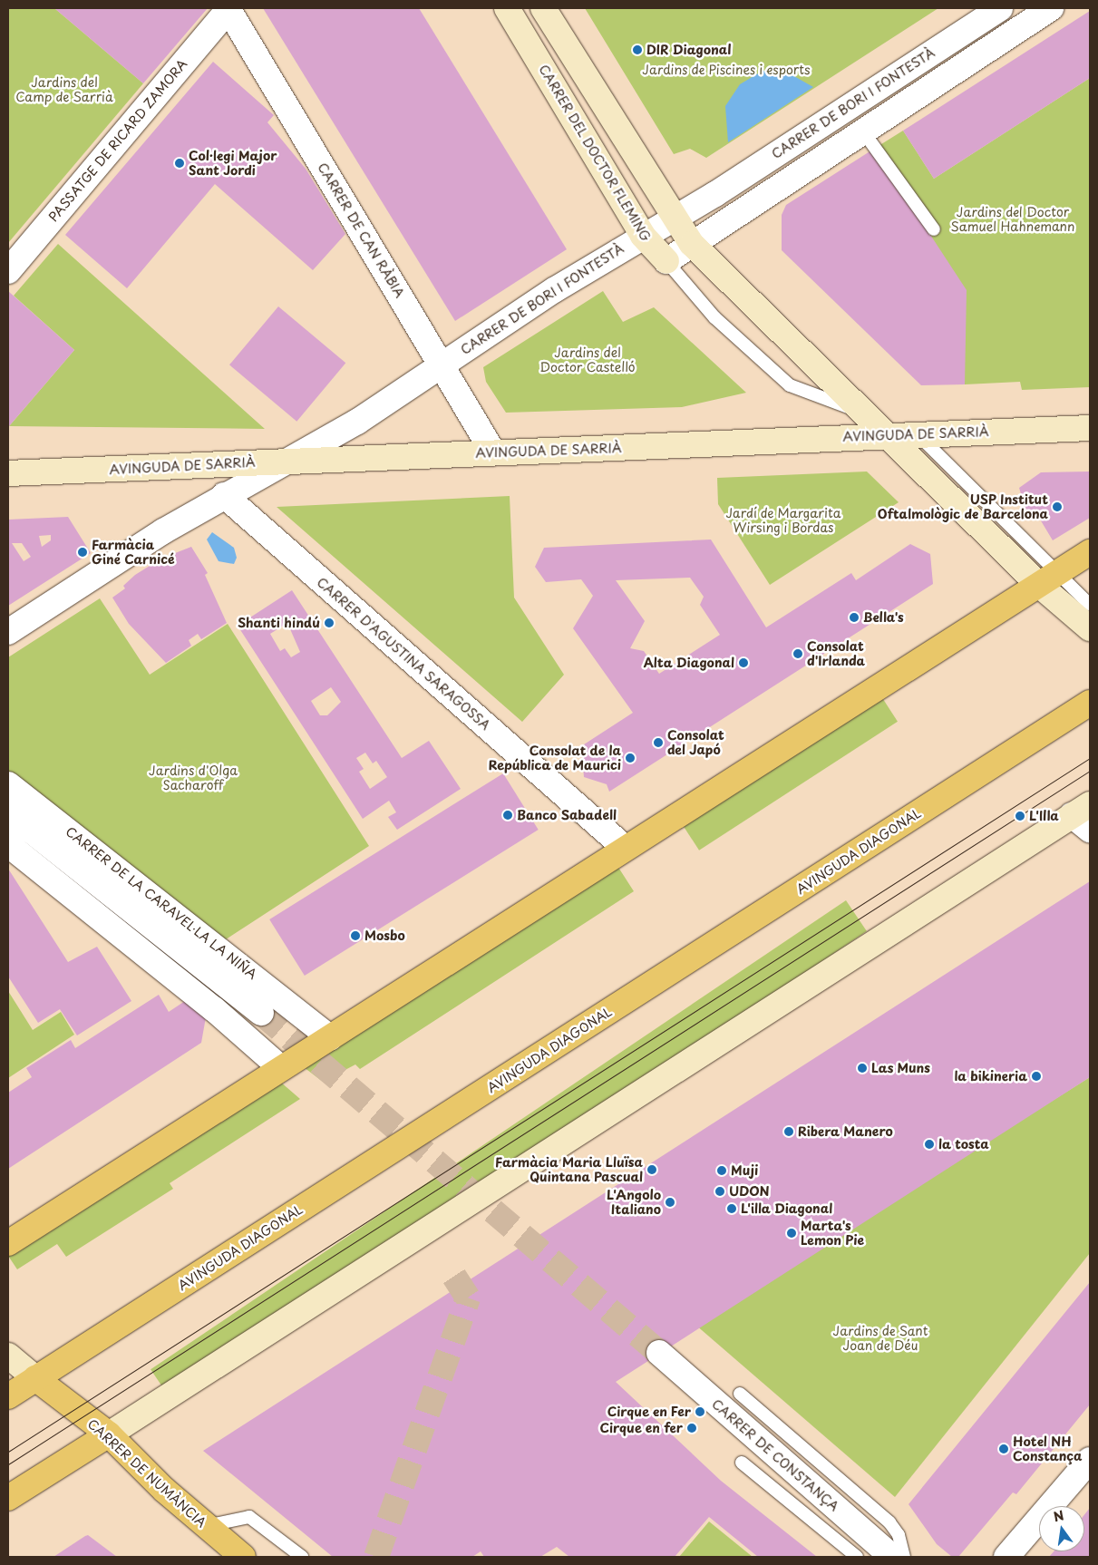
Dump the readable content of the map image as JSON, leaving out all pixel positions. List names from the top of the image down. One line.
{"streets":{"main road":["CARRER DEL DOCTOR FLEMING","AVINGUDA DE SARRIÀ","AVINGUDA DIAGONAL","CARRER DE NUMÀNCIA"],"street":["CARRER DE BORI I FONTESTÀ","PASSATGE DE RICARD ZAMORA","CARRER DE CAN RÀBIA","CARRER D'AGUSTINA SARAGOSSA","CARRER DE LA CARAVEL·LA LA NIÑA","CARRER DE CONSTANÇA"]},"crossings":[["CARRER DE BORI I FONTESTÀ","CARRER DEL DOCTOR FLEMING"],["CARRER DE BORI I FONTESTÀ","CARRER DE CAN RÀBIA"],["CARRER DE BORI I FONTESTÀ","AVINGUDA DE SARRIÀ"],["CARRER DE BORI I FONTESTÀ","CARRER D'AGUSTINA SARAGOSSA"],["PASSATGE DE RICARD ZAMORA","CARRER DE CAN RÀBIA"],["CARRER DEL DOCTOR FLEMING","AVINGUDA DE SARRIÀ"],["CARRER DE CAN RÀBIA","AVINGUDA DE SARRIÀ"],["AVINGUDA DIAGONAL","CARRER DE NUMÀNCIA"]],"parks":["Jardins de Piscines i esports","Jardins del Camp de Sarrià","Jardins del Doctor Samuel Hahnemann","Jardins del Doctor Castelló","Jardí de Margarita Wirsing i Bordas","Jardins d'Olga Sacharoff","Jardins de Sant Joan de Déu"],"places":["DIR Diagonal","Col·legi Major Sant Jordi","USP Institut Oftalmològic de Barcelona","Farmàcia Giné Carnicé","Bella's","Shanti hindú","Consolat d'Irlanda","Alta Diagonal","Consolat del Japó","Consolat de la República de Maurici","Banco Sabadell","L'Illa","Mosbo","Las Muns","la bikineria","Ribera Manero","la tosta","Farmàcia Maria Lluïsa Quintana Pascual","Muji","UDON","L'Angolo Italiano","L'illa Diagonal","Marta's Lemon Pie","Cirque en Fer","Cirque en fer","Hotel NH Constança"],"north":"top"}
